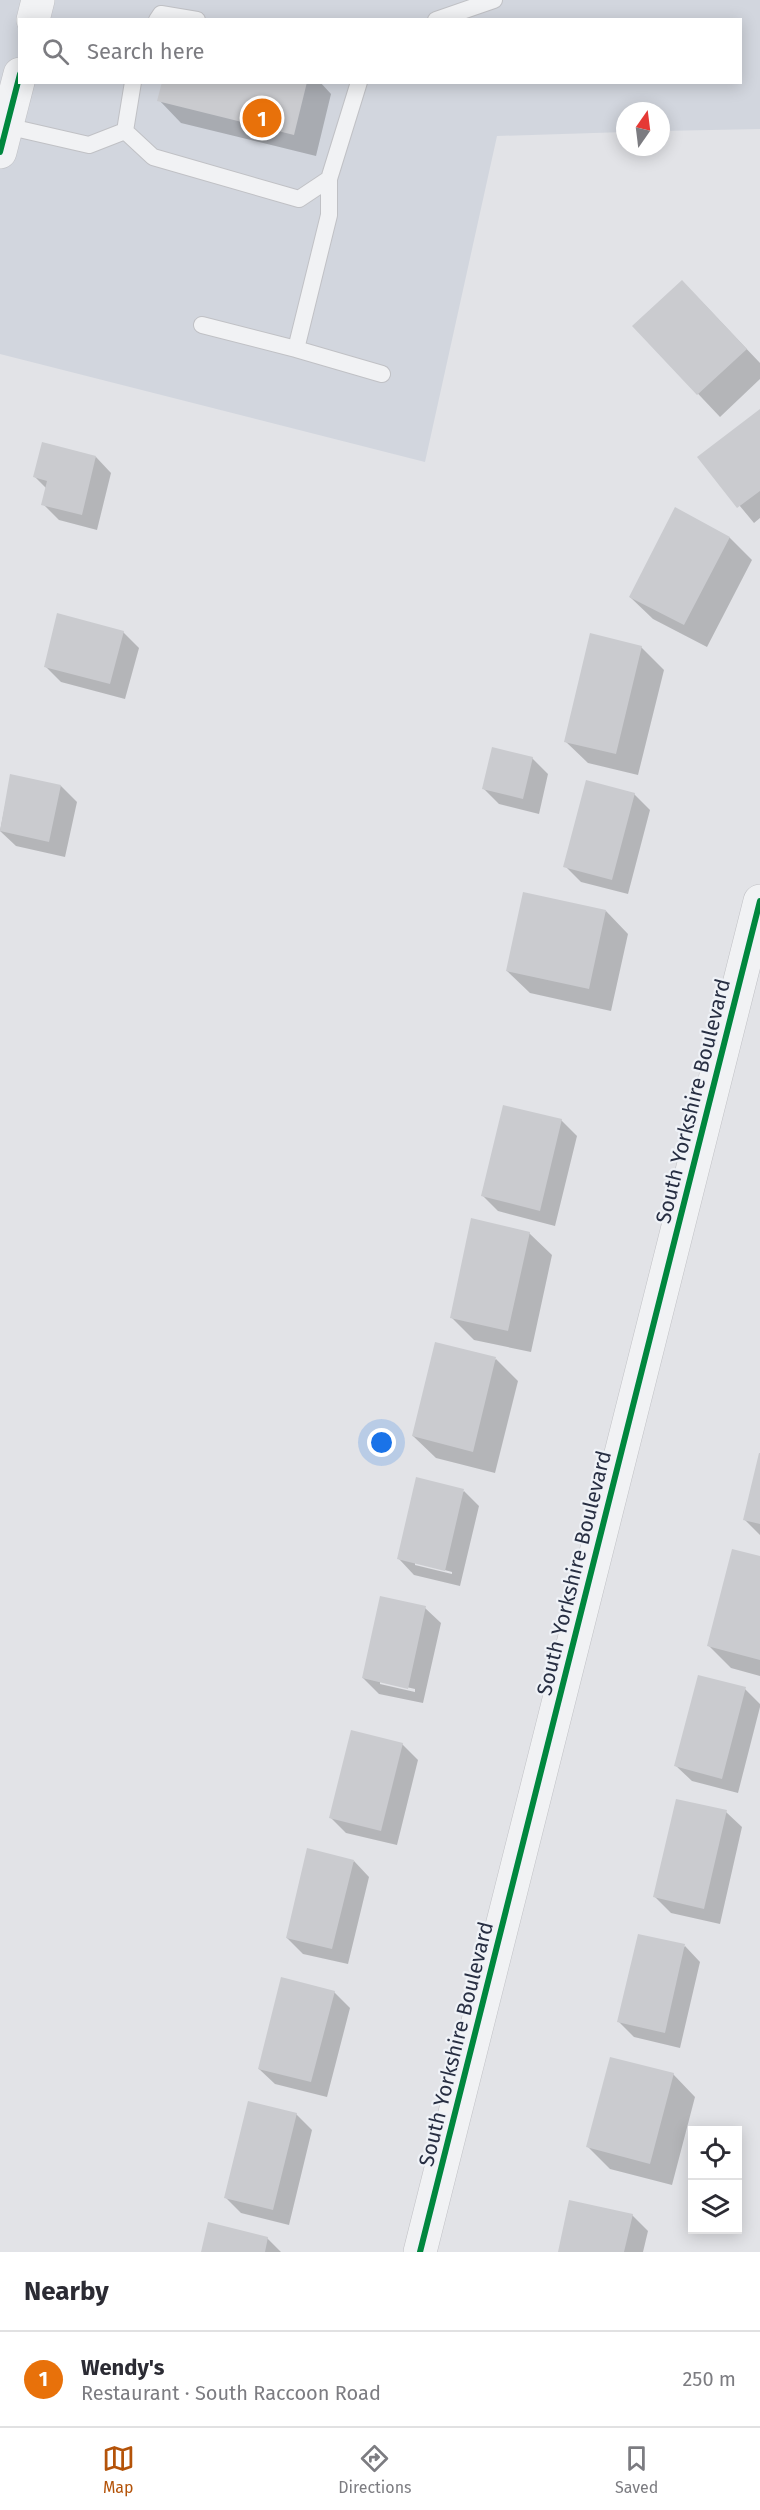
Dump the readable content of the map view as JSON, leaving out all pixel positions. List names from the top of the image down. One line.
{"streets":{"street":["South Yorkshire Boulevard"]},"north":"top","page":{"search":"Search here","pins":"1","heading":"Nearby","list":[{"mark":"1","name":"Wendy's","note":"Restaurant · South Raccoon Road","value":"250 m"}],"nav":["Map","Directions","Saved"]}}
